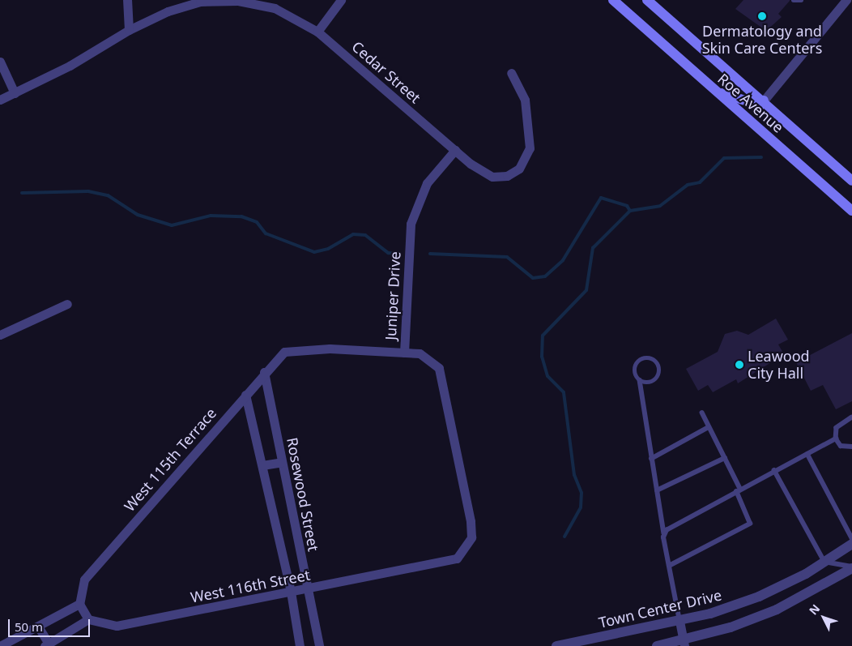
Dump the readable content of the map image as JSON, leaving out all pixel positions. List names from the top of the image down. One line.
{"streets":{"main road":["Roe Avenue"],"street":["Cedar Street","Juniper Drive","West 115th Terrace","Rosewood Street","West 116th Street","Town Center Drive"]},"crossings":[["Cedar Street","Juniper Drive"],["Juniper Drive","West 115th Terrace"],["Juniper Drive","West 116th Street"],["West 115th Terrace","Rosewood Street"],["Rosewood Street","West 116th Street"]],"places":["Dermatology and Skin Care Centers","Leawood City Hall"],"scale_bar":"50 m","north":"top left"}
